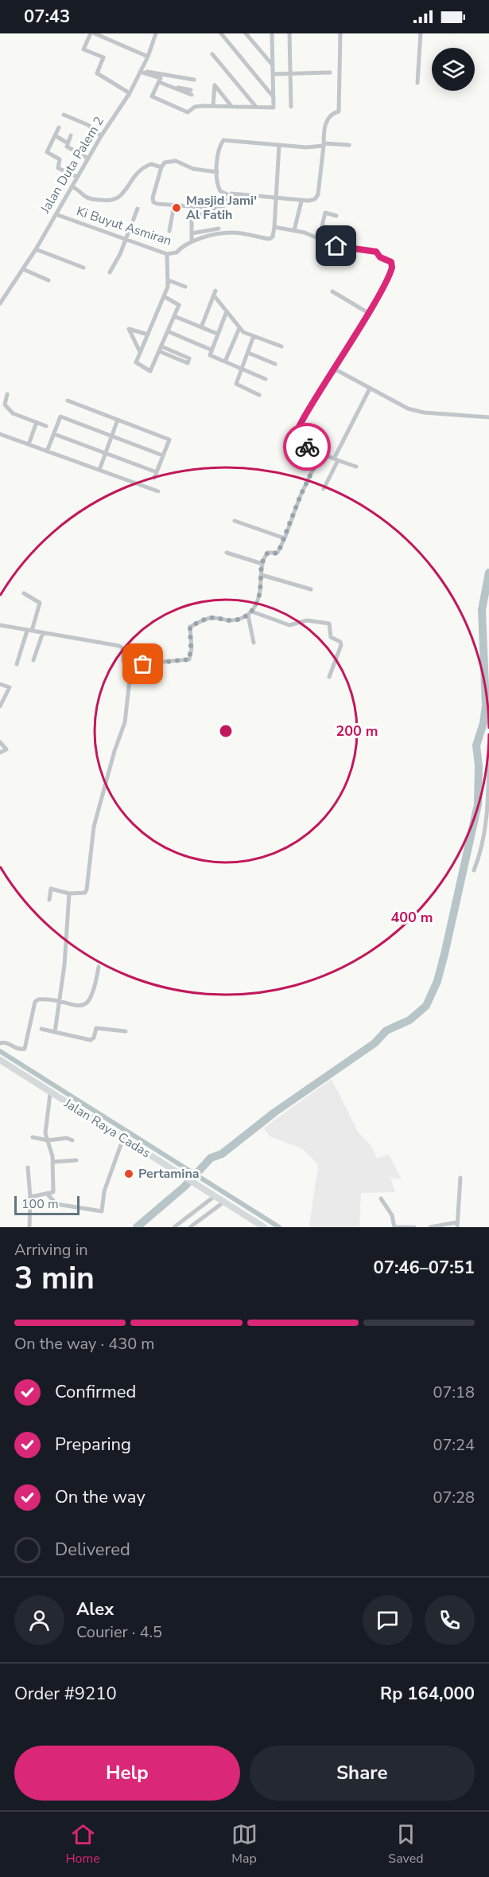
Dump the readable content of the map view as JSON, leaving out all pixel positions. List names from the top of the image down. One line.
{"streets":{"street":["Jalan Duta Palem 2","Ki Buyut Asmiran","Jalan Raya Cadas"]},"crossings":[["Jalan Duta Palem 2","Ki Buyut Asmiran"]],"places":["Masjid Jami' Al Fatih","Pertamina"],"scale_bar":"100 m","page":{"status":"07:43","scale":"100 m","heading":["3 min","Arriving in","07:46–07:51"],"panel":["Alex","Courier · 4.5","Order #9210","Rp 164,000"],"bar":"On the way · 430 m","list":[["Confirmed","07:18"],["Preparing","07:24"],["On the way","07:28"],"Delivered"],"buttons":["Help","Share"],"tabs":["Home","Map","Saved"]},"rings":["200 m","400 m"]}
